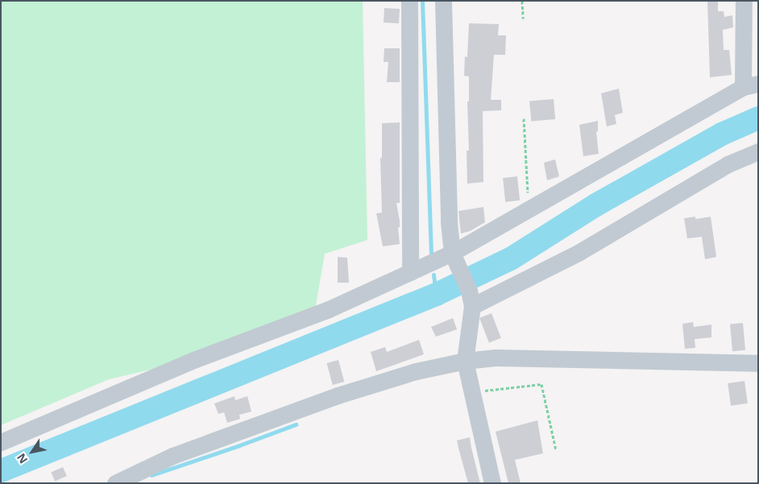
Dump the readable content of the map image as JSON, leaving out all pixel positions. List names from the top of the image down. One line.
{"north":"bottom left"}
